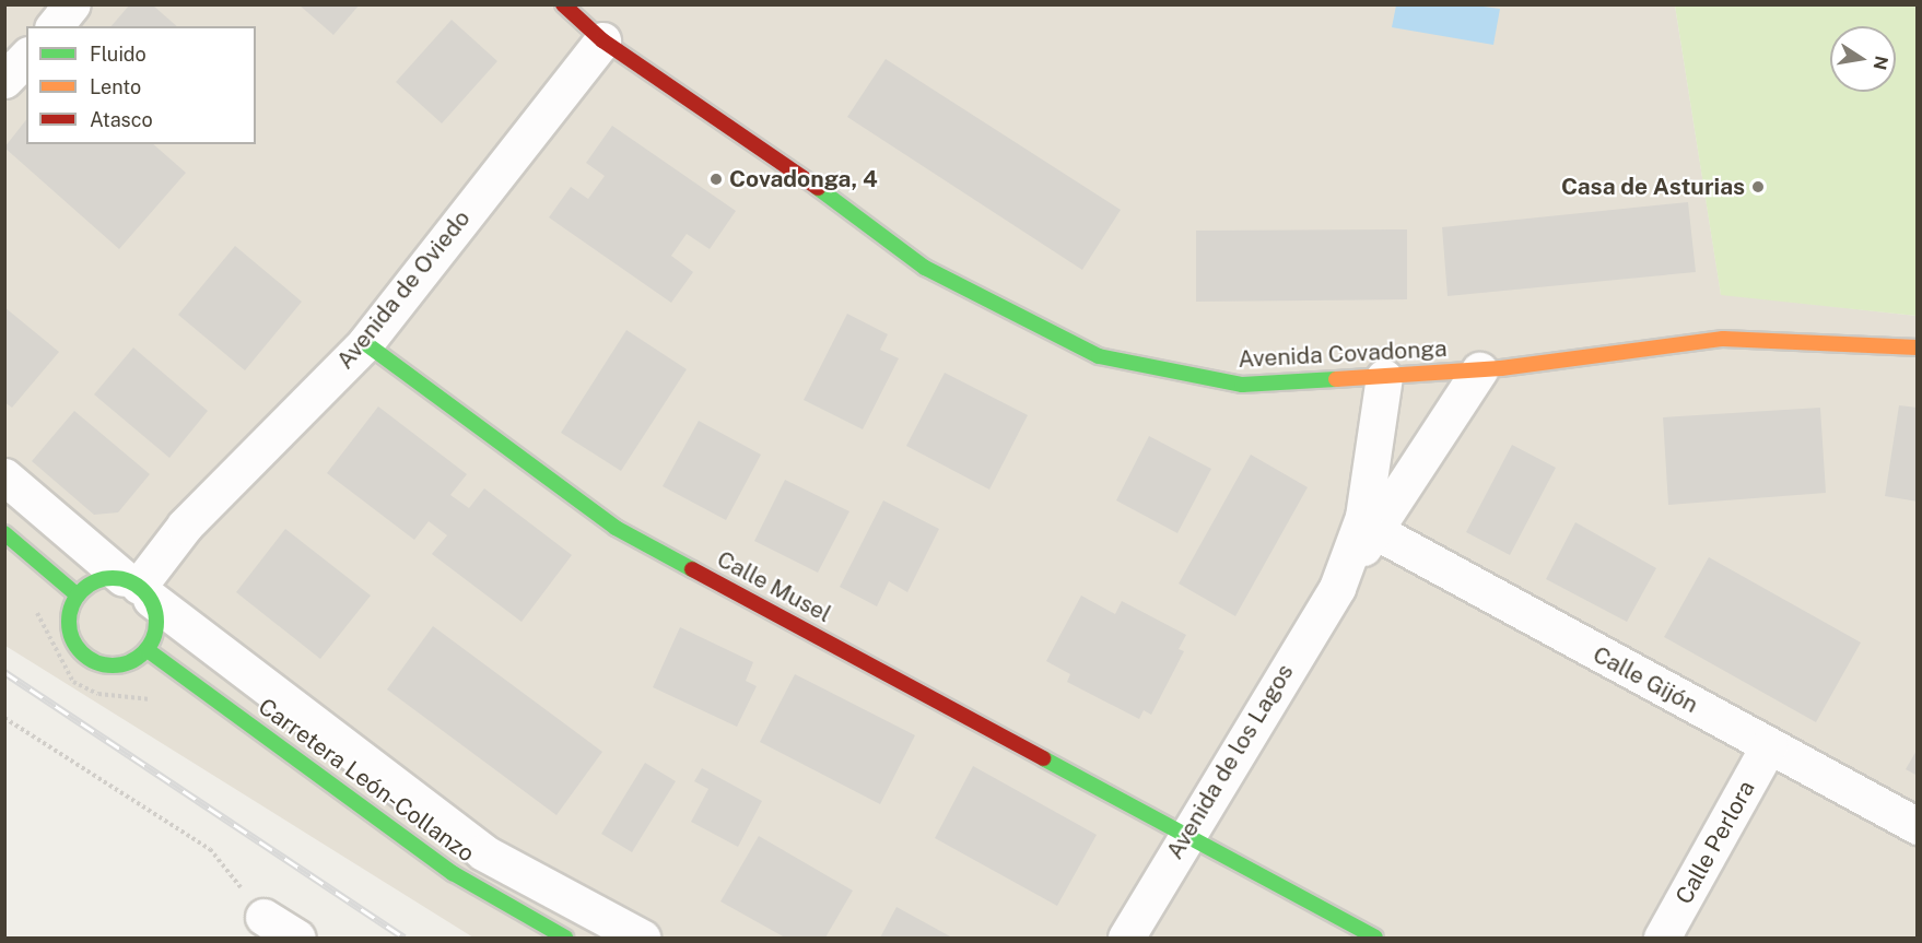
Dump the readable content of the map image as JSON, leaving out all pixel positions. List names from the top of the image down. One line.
{"streets":{"street":["Avenida de Oviedo","Avenida Covadonga","Calle Musel","Calle Gijón","Avenida de los Lagos","Carretera León-Collanzo","Calle Perlora"]},"crossings":[["Avenida de Oviedo","Avenida Covadonga"],["Avenida de Oviedo","Calle Musel"],["Avenida de Oviedo","Carretera León-Collanzo"],["Avenida Covadonga","Avenida de los Lagos"],["Calle Musel","Avenida de los Lagos"],["Calle Gijón","Avenida de los Lagos"],["Calle Gijón","Calle Perlora"]],"places":["Covadonga, 4","Casa de Asturias"],"legend":["Fluido","Lento","Atasco"],"north":"right"}
